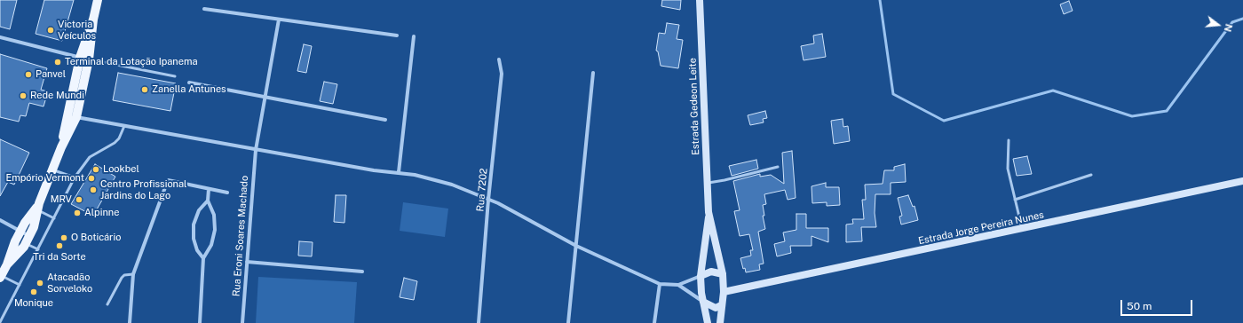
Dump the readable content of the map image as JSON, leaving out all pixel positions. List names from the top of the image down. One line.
{"streets":{"street":["Estrada Gedeon Leite","Rua 7202","Estrada Jorge Pereira Nunes","Rua Eroni Soares Machado"]},"crossings":[["Estrada Gedeon Leite","Estrada Jorge Pereira Nunes"]],"places":["Victoria Veículos","Terminal da Lotação Ipanema","Panvel","Zanella Antunes","Rede Mundi","Lookbel","Empório Vermont","Centro Profissional Jardins do Lago","MRV","Alpinne","O Boticário","Tri da Sorte","Atacadão Sorveloko","Monique"],"scale_bar":"50 m","north":"right"}
